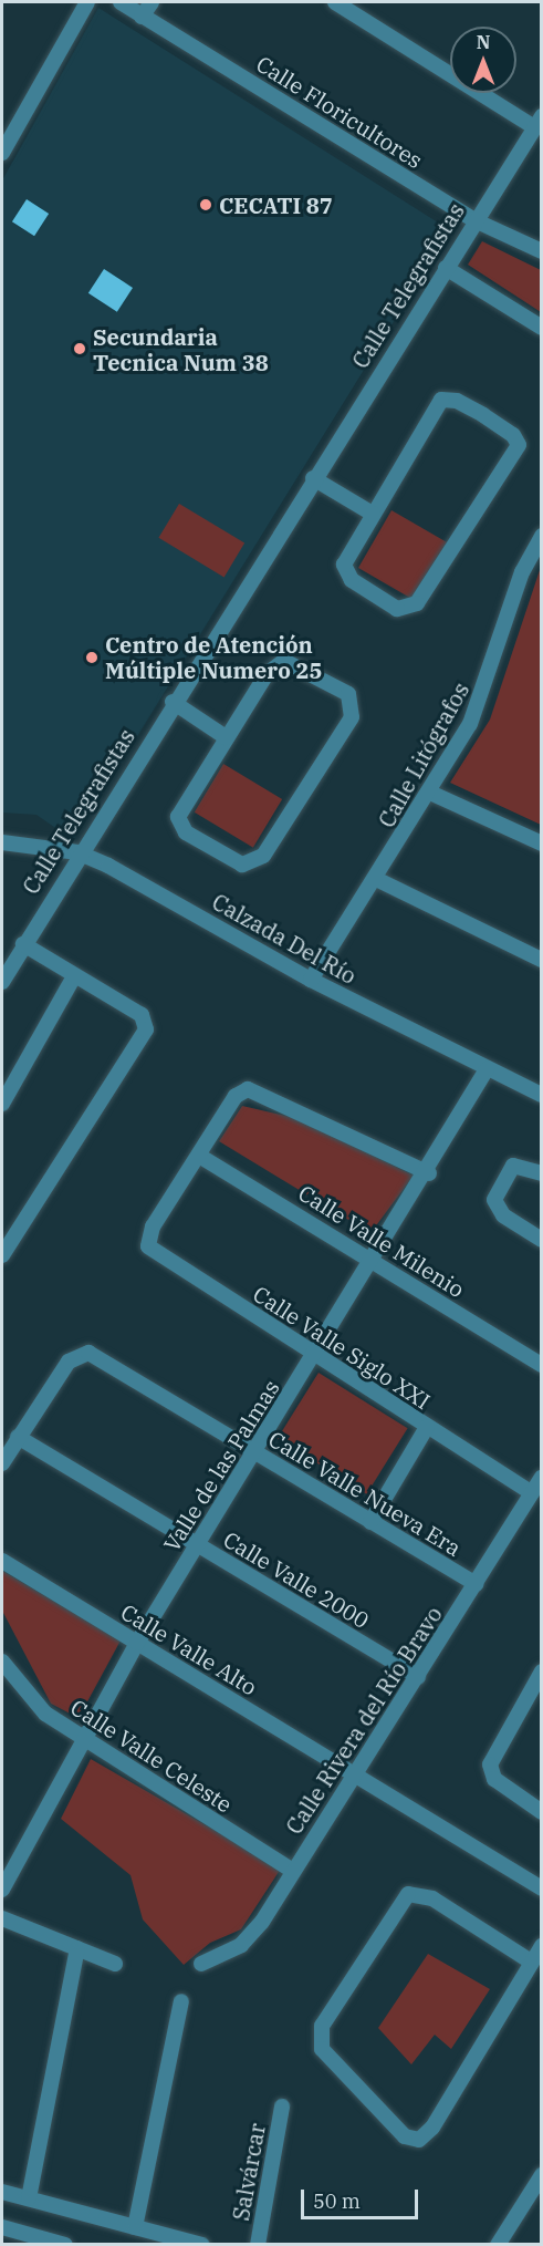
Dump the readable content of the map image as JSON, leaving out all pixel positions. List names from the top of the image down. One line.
{"streets":{"street":["Calle Floricultores","Calle Telegrafistas","Calle Litógrafos","Calzada Del Río","Calle Valle Milenio","Calle Valle Siglo XXI","Valle de las Palmas","Calle Valle Nueva Era","Calle Valle 2000","Calle Valle Alto","Calle Rivera del Río Bravo","Calle Valle Celeste","Salvárcar"]},"crossings":[["Calle Floricultores","Calle Telegrafistas"],["Calle Telegrafistas","Calzada Del Río"],["Calle Litógrafos","Calzada Del Río"],["Calzada Del Río","Valle de las Palmas"],["Calle Valle Milenio","Calle Valle Siglo XXI"],["Calle Valle Milenio","Valle de las Palmas"],["Calle Valle Siglo XXI","Valle de las Palmas"],["Calle Valle Siglo XXI","Calle Rivera del Río Bravo"],["Valle de las Palmas","Calle Valle Nueva Era"],["Valle de las Palmas","Calle Valle 2000"],["Valle de las Palmas","Calle Valle Alto"],["Valle de las Palmas","Calle Valle Celeste"],["Calle Valle Nueva Era","Calle Valle 2000"],["Calle Valle Nueva Era","Calle Rivera del Río Bravo"],["Calle Valle 2000","Calle Rivera del Río Bravo"],["Calle Valle Alto","Calle Rivera del Río Bravo"],["Calle Rivera del Río Bravo","Calle Valle Celeste"]],"places":["CECATI 87","Secundaria Tecnica Num 38","Centro de Atención Múltiple Numero 25"],"scale_bar":"50 m","north":"top"}
